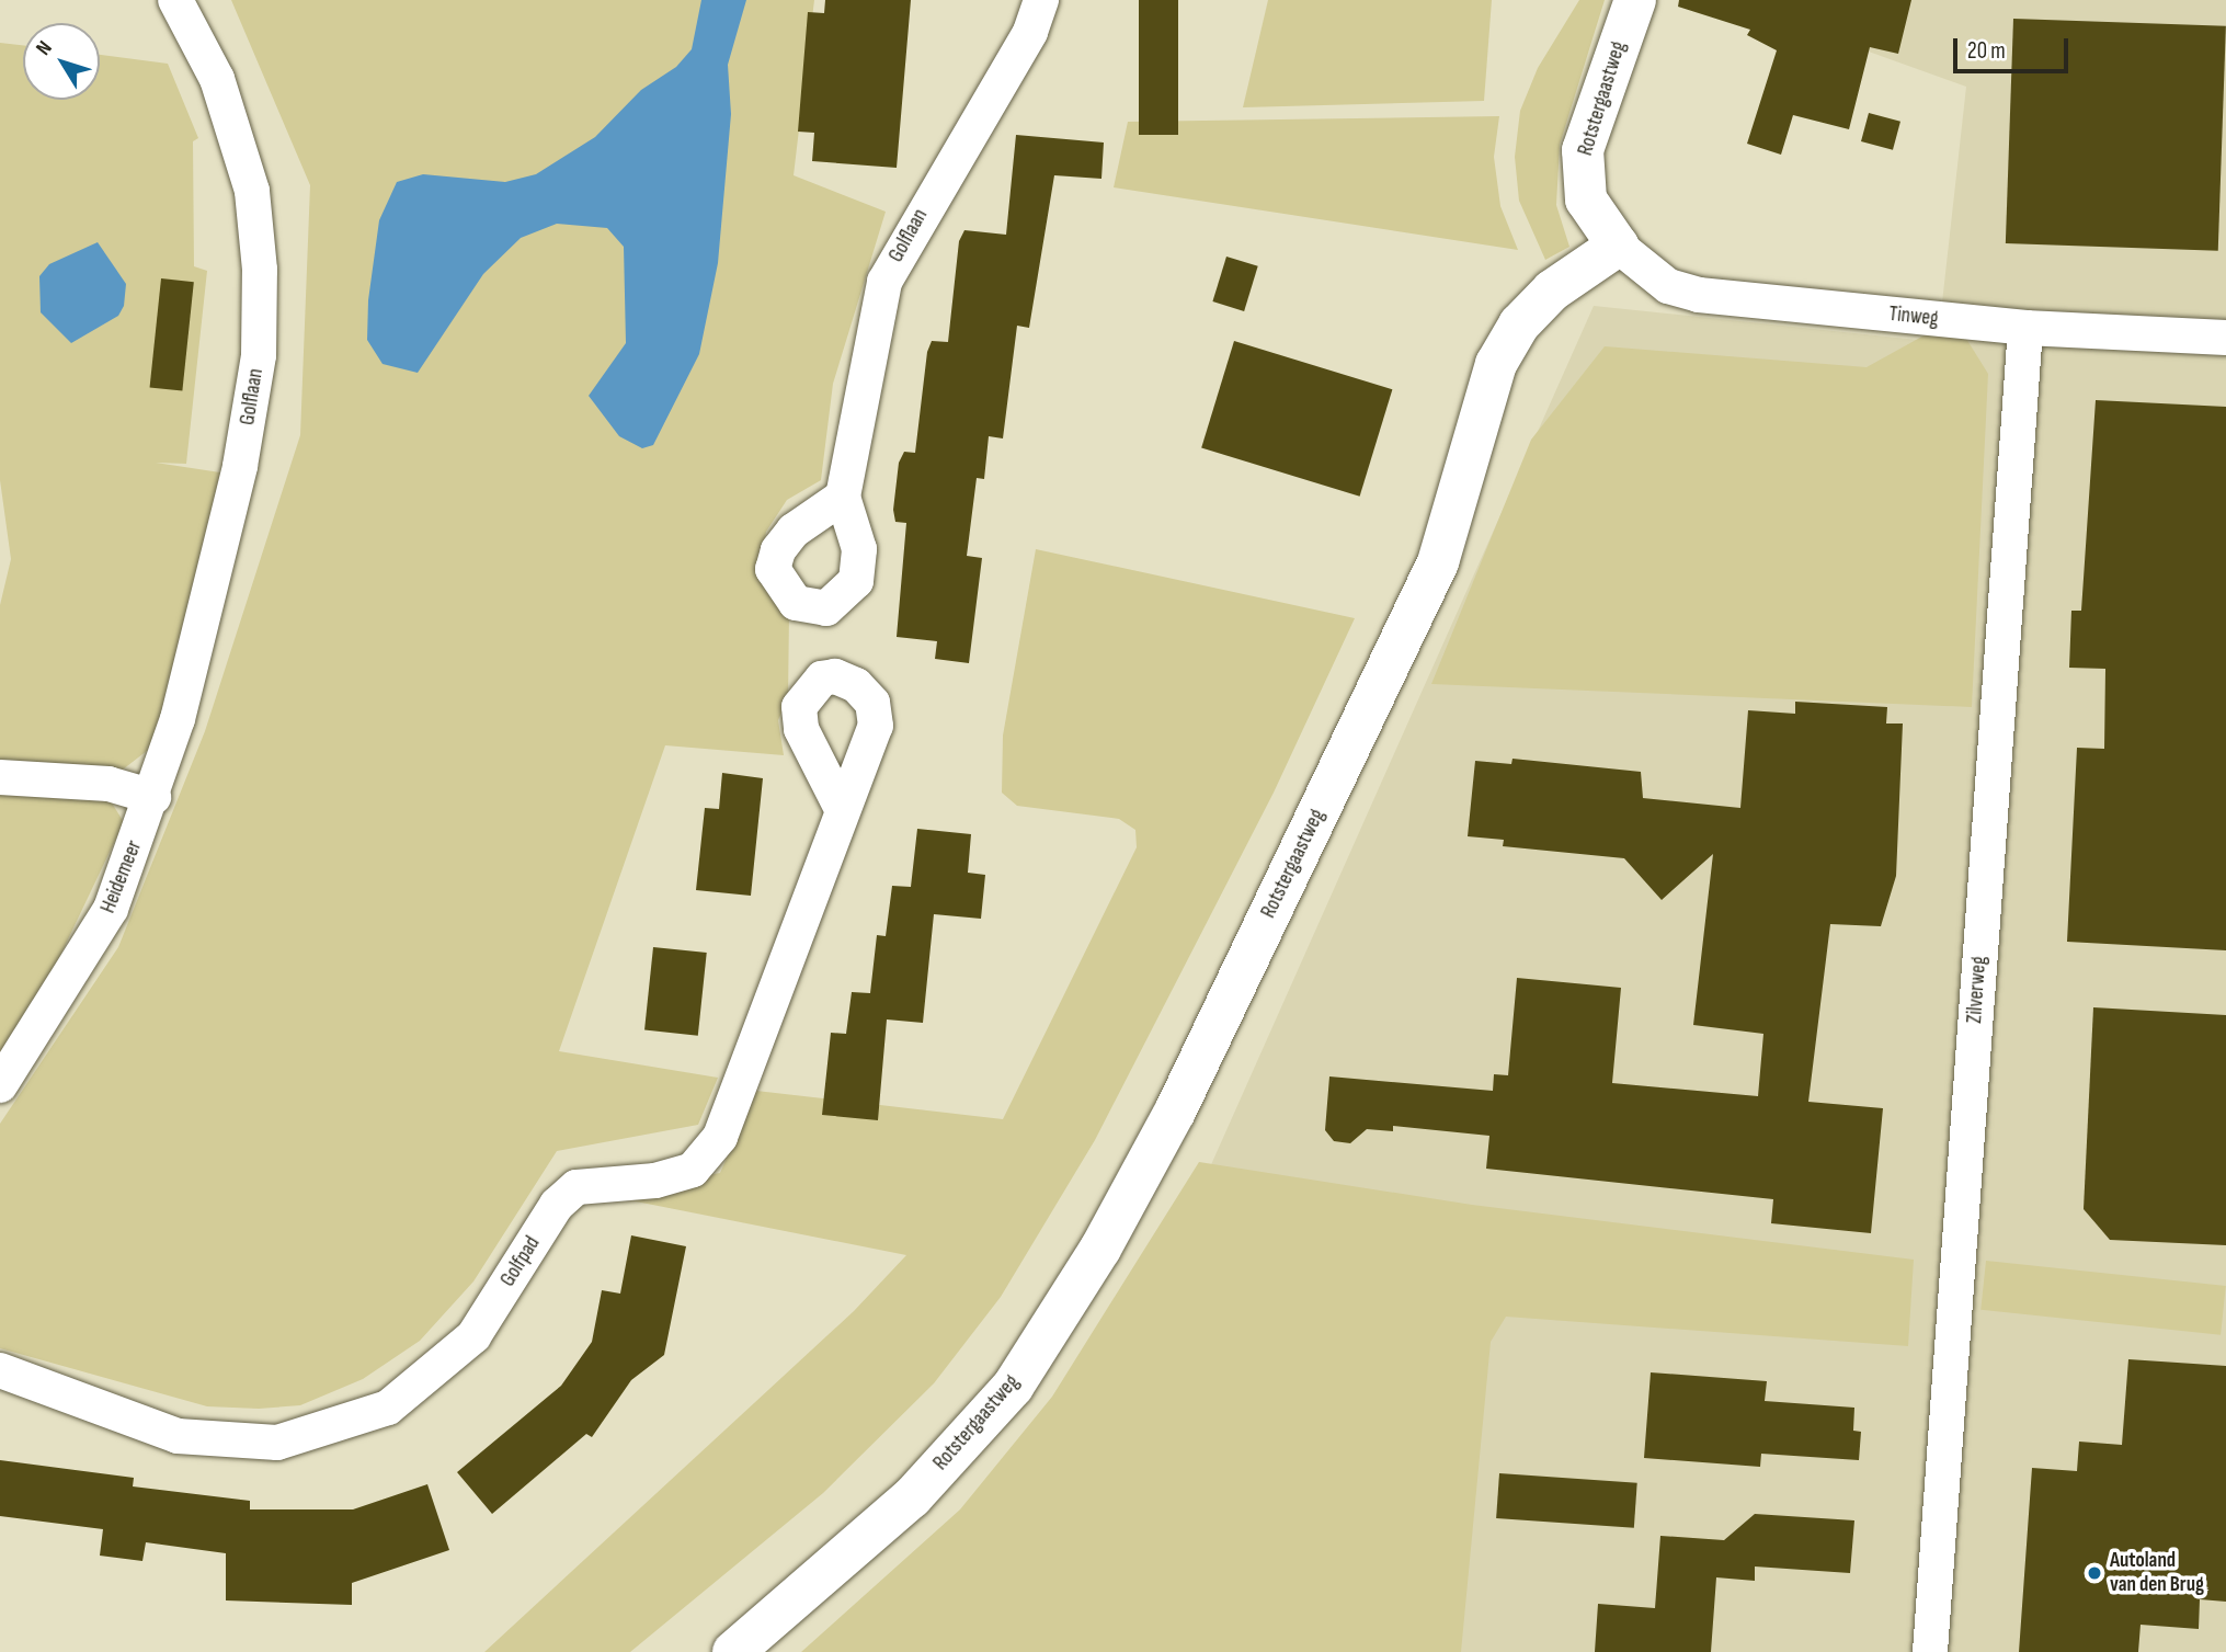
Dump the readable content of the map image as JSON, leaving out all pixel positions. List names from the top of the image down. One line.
{"streets":{"street":["Rotstergaastweg","Golflaan","Tinweg","Heidemeer","Zilverweg","Golfpad"]},"crossings":[["Rotstergaastweg","Tinweg"],["Golflaan","Heidemeer"],["Tinweg","Zilverweg"]],"places":["Autoland van den Brug"],"scale_bar":"20 m","north":"top left"}
